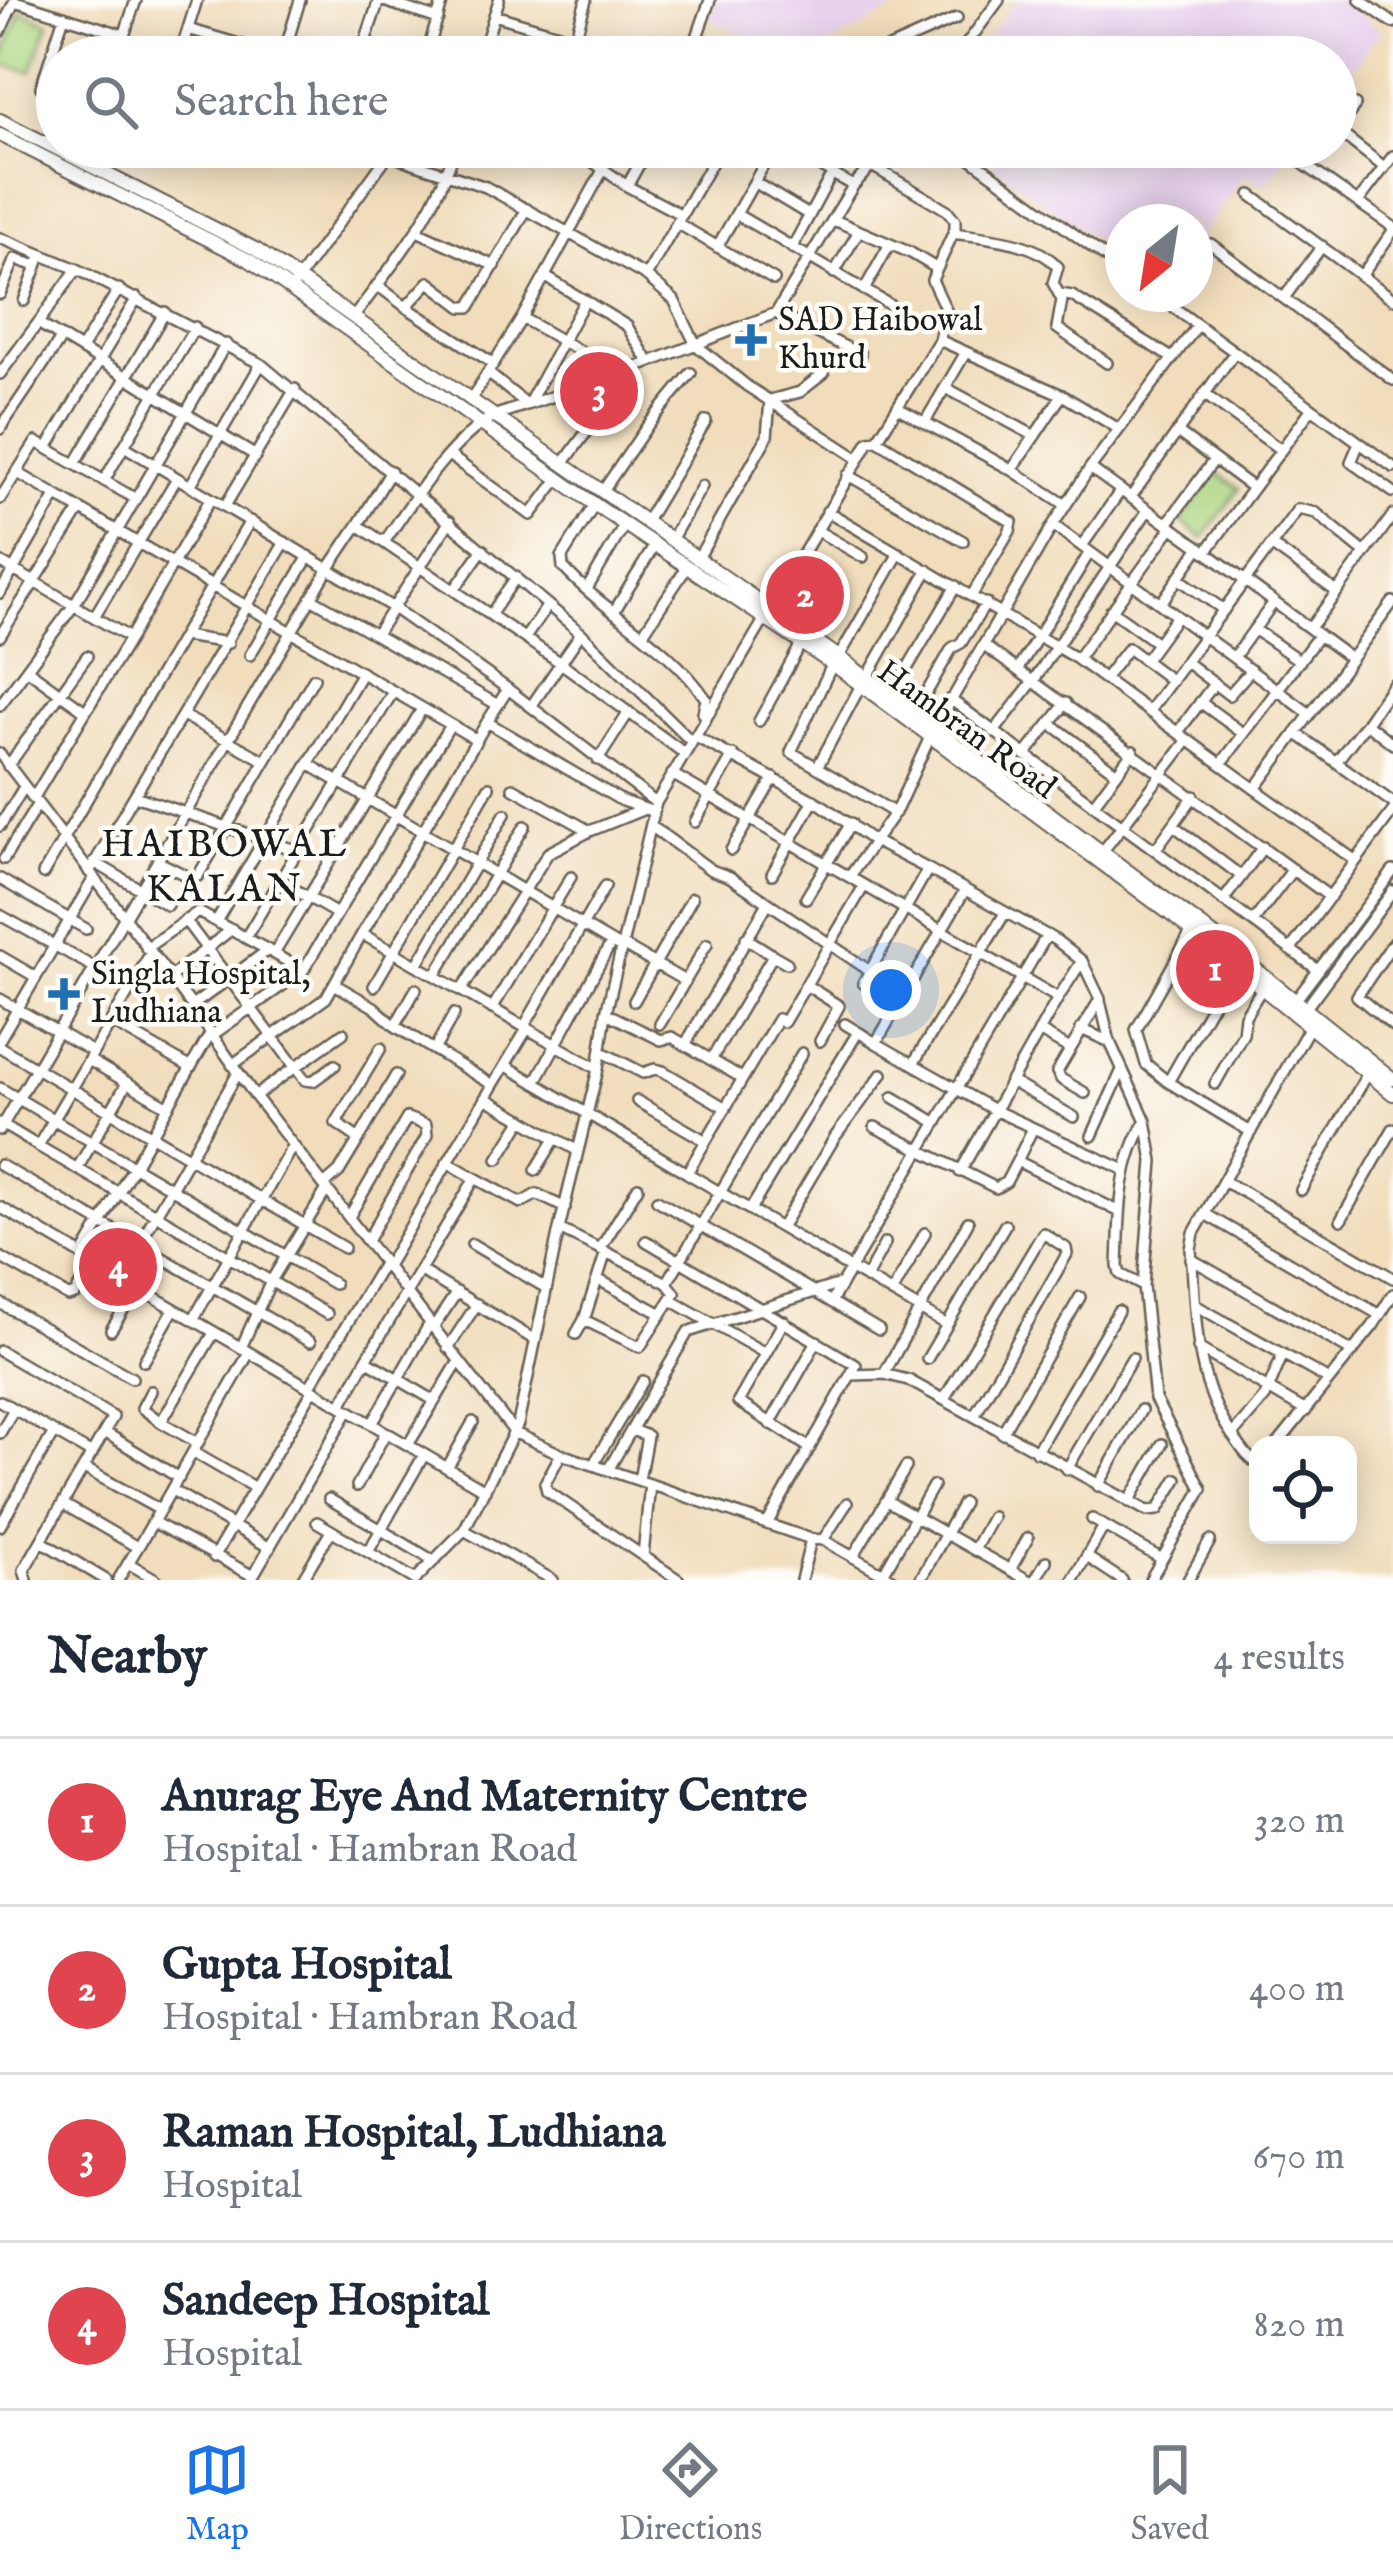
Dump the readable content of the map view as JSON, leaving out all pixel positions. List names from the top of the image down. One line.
{"streets":{"main road":["Hambran Road"]},"districts":["HAIBOWAL KALAN"],"places":{"health":["SAD Haibowal Khurd","Singla Hospital, Ludhiana"]},"north":"bottom left","page":{"search":"Search here","pins":["3","2","1","4"],"heading":["Nearby","4 results"],"list":[{"mark":"1","name":"Anurag Eye And Maternity Centre","note":"Hospital · Hambran Road","value":"320 m"},{"mark":"2","name":"Gupta Hospital","note":"Hospital · Hambran Road","value":"400 m"},{"mark":"3","name":"Raman Hospital, Ludhiana","note":"Hospital","value":"670 m"},{"mark":"4","name":"Sandeep Hospital","note":"Hospital","value":"820 m"}],"nav":["Map","Directions","Saved"]}}
